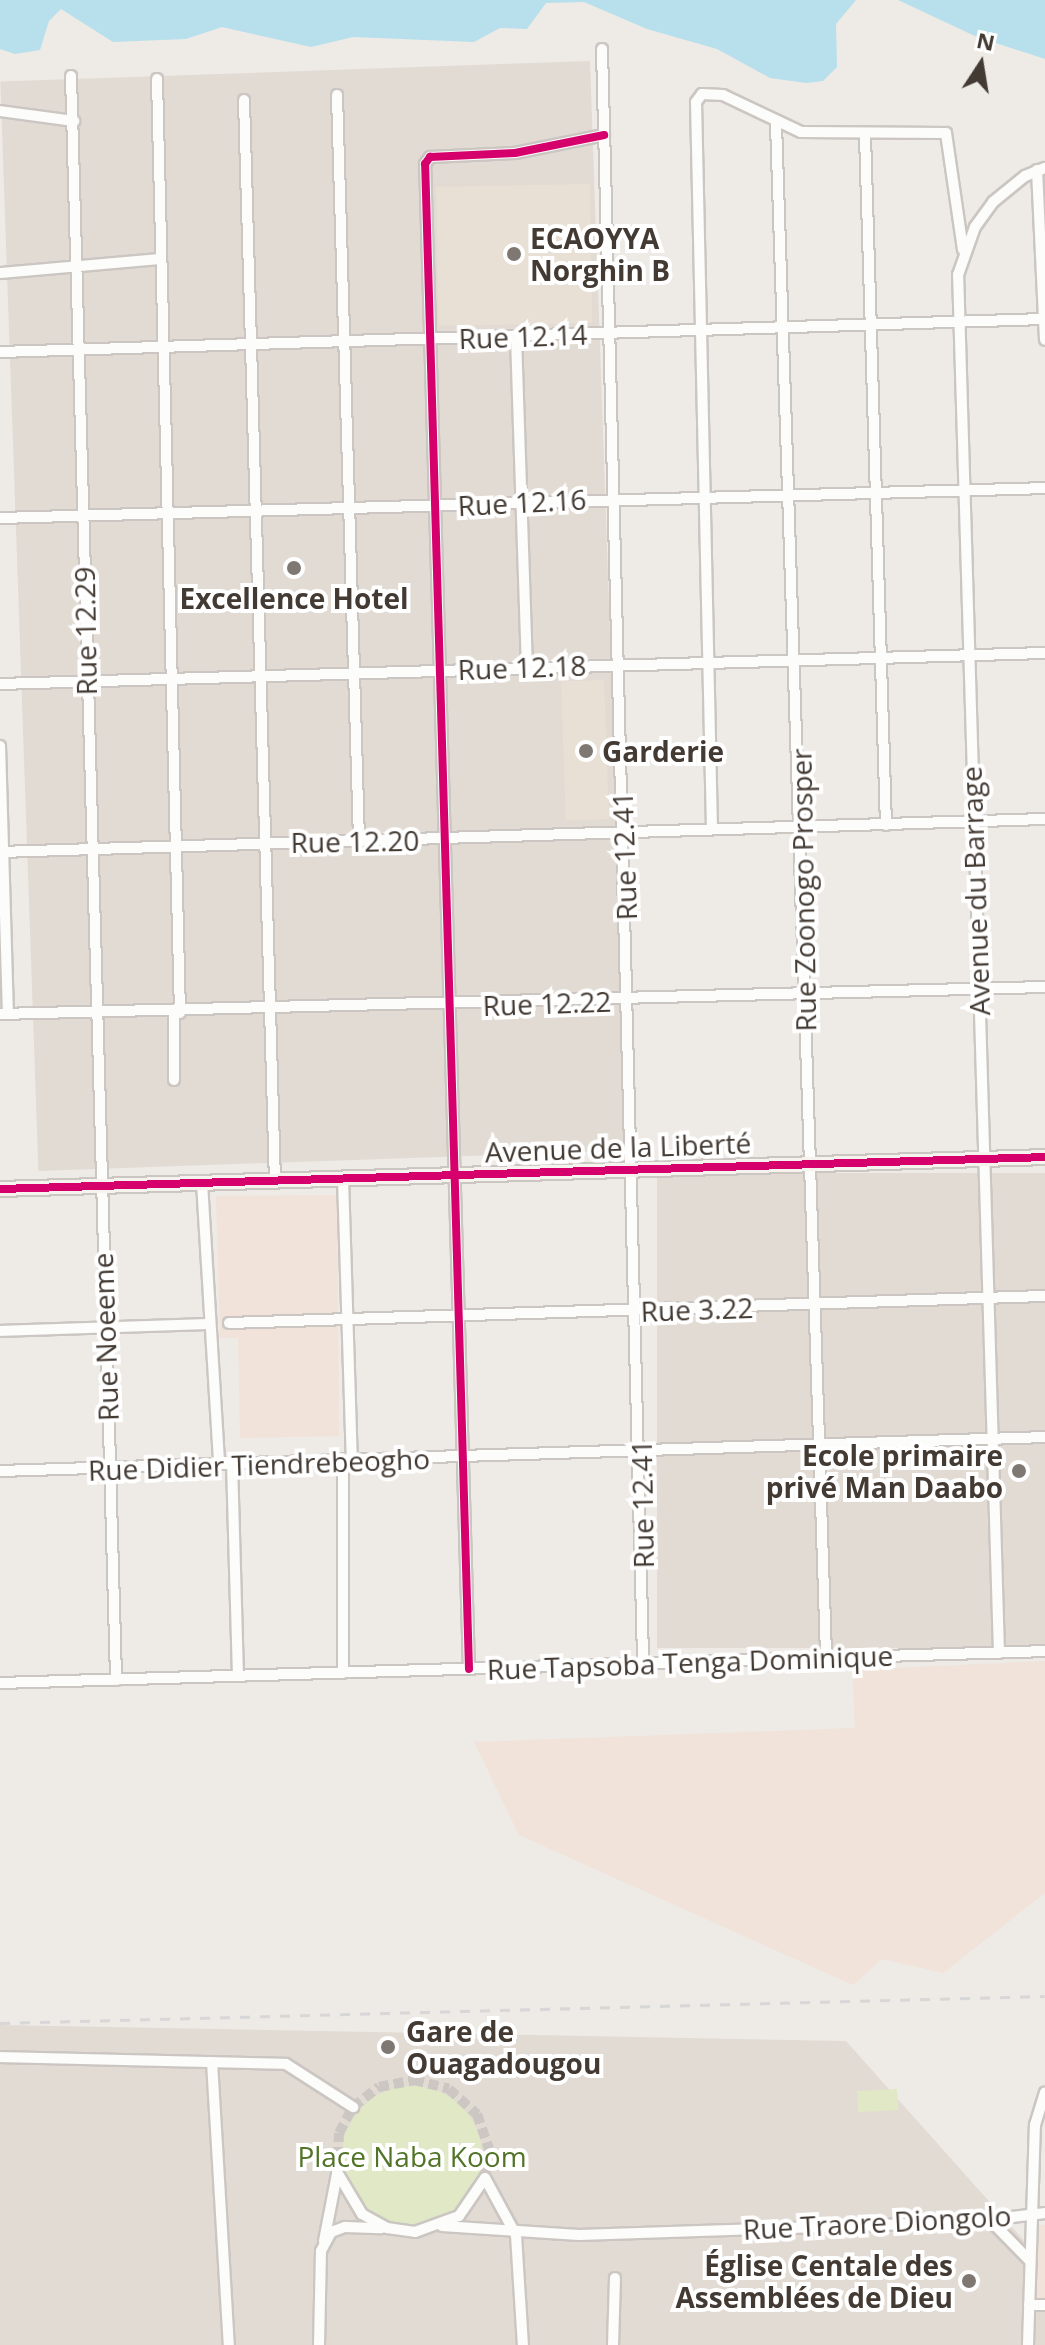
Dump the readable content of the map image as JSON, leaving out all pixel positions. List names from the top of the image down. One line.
{"streets":{"main road":["Avenue de la Liberté"],"street":["Rue 12.14","Rue 12.16","Rue 12.29","Rue 12.18","Rue 12.20","Rue 12.41","Rue Zoonogo Prosper","Avenue du Barrage","Rue 12.22","Rue 3.22","Rue Noeeme","Rue Didier Tiendrebeogho","Rue Tapsoba Tenga Dominique","Rue Traore Diongolo"]},"crossings":[["Rue 12.14","Rue 12.29"],["Rue 12.14","Rue 12.41"],["Rue 12.14","Rue Zoonogo Prosper"],["Rue 12.14","Avenue du Barrage"],["Rue 12.16","Rue 12.29"],["Rue 12.16","Rue 12.41"],["Rue 12.16","Rue Zoonogo Prosper"],["Rue 12.16","Avenue du Barrage"],["Rue 12.29","Rue 12.18"],["Rue 12.29","Rue 12.20"],["Rue 12.29","Rue 12.22"],["Rue 12.29","Avenue de la Liberté"],["Rue 12.29","Rue Noeeme"],["Rue 12.18","Rue 12.41"],["Rue 12.18","Rue Zoonogo Prosper"],["Rue 12.18","Avenue du Barrage"],["Rue 12.20","Rue 12.41"],["Rue 12.20","Rue Zoonogo Prosper"],["Rue 12.20","Avenue du Barrage"],["Rue 12.41","Rue 12.22"],["Rue 12.41","Avenue de la Liberté"],["Rue 12.41","Rue 3.22"],["Rue 12.41","Rue Didier Tiendrebeogho"],["Rue 12.41","Rue Tapsoba Tenga Dominique"],["Rue Zoonogo Prosper","Rue 12.22"],["Rue Zoonogo Prosper","Avenue de la Liberté"],["Rue Zoonogo Prosper","Rue 3.22"],["Rue Zoonogo Prosper","Rue Didier Tiendrebeogho"],["Rue Zoonogo Prosper","Rue Tapsoba Tenga Dominique"],["Avenue du Barrage","Rue 12.22"],["Avenue du Barrage","Avenue de la Liberté"],["Avenue du Barrage","Rue 3.22"],["Avenue du Barrage","Rue Didier Tiendrebeogho"],["Avenue du Barrage","Rue Tapsoba Tenga Dominique"],["Avenue de la Liberté","Rue Noeeme"],["Rue Noeeme","Rue Didier Tiendrebeogho"],["Rue Noeeme","Rue Tapsoba Tenga Dominique"]],"parks":["Place Naba Koom"],"places":["ECAOYYA Norghin B","Excellence Hotel","Garderie","Ecole primaire privé Man Daabo","Gare de Ouagadougou","Église Centale des Assemblées de Dieu"],"north":"top"}
